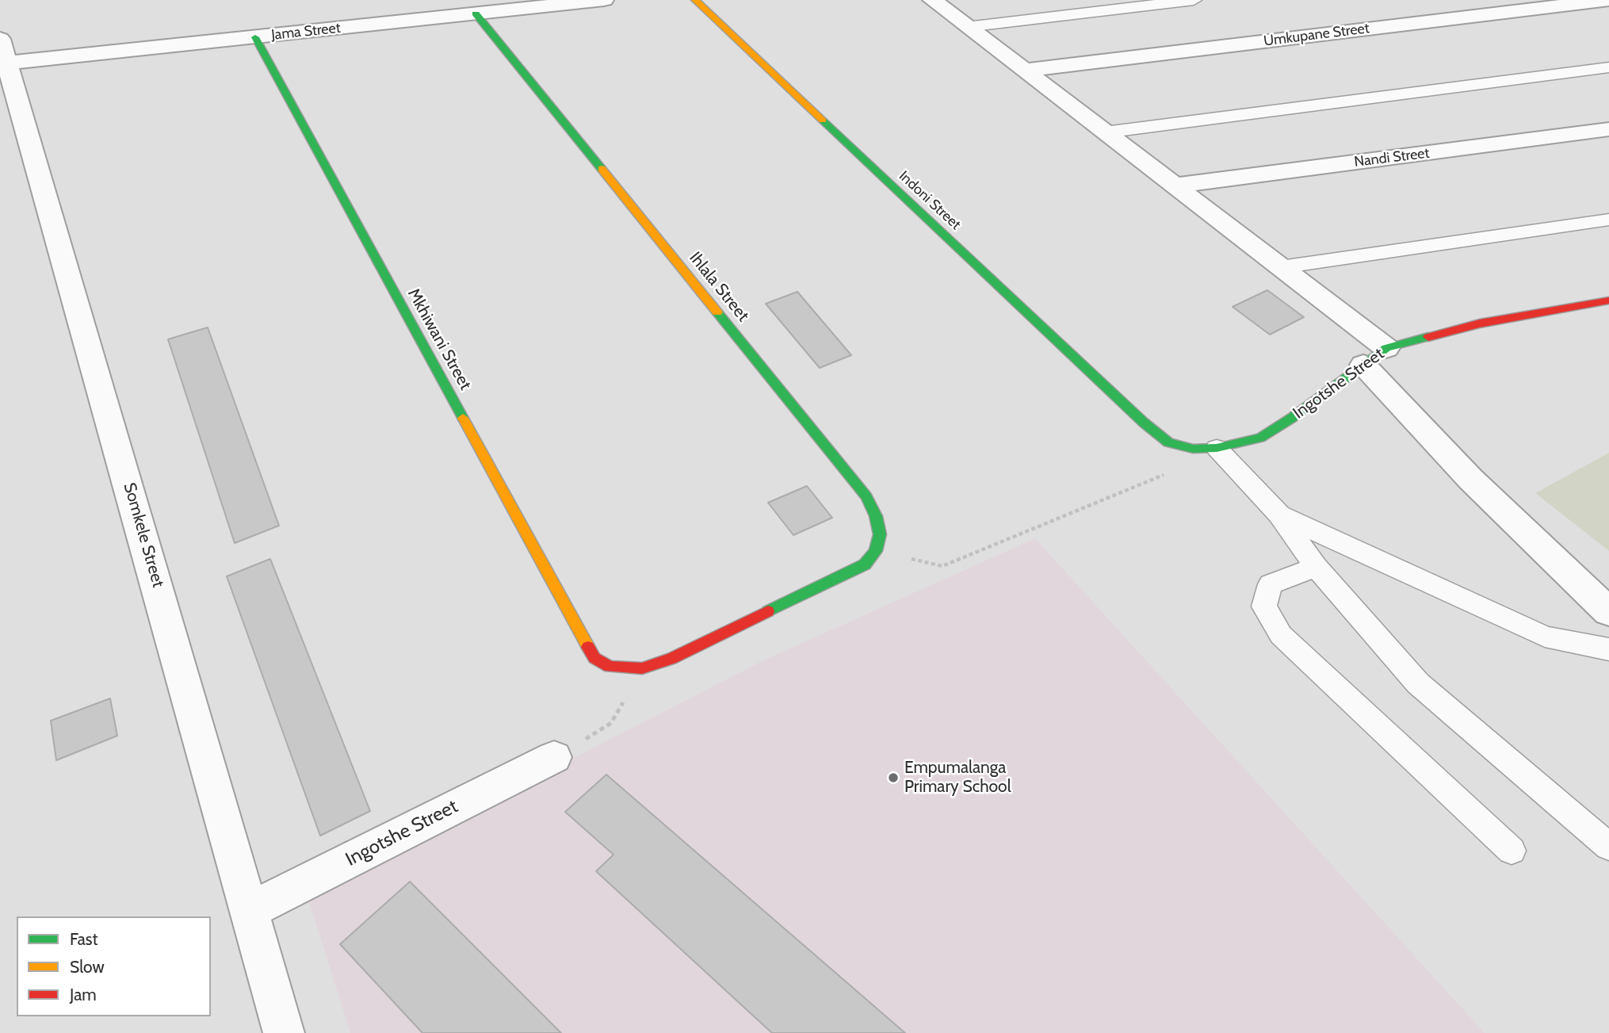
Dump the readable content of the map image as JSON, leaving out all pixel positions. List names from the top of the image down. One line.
{"streets":{"street":["Jama Street","Umkupane Street","Nandi Street","Indoni Street","Ihlala Street","Mkhiwani Street","Ingotshe Street","Somkele Street"]},"crossings":[["Jama Street","Ihlala Street"],["Jama Street","Mkhiwani Street"],["Jama Street","Somkele Street"],["Indoni Street","Ingotshe Street"],["Ingotshe Street","Somkele Street"]],"places":["Empumalanga Primary School"],"legend":["Fast","Slow","Jam"]}
